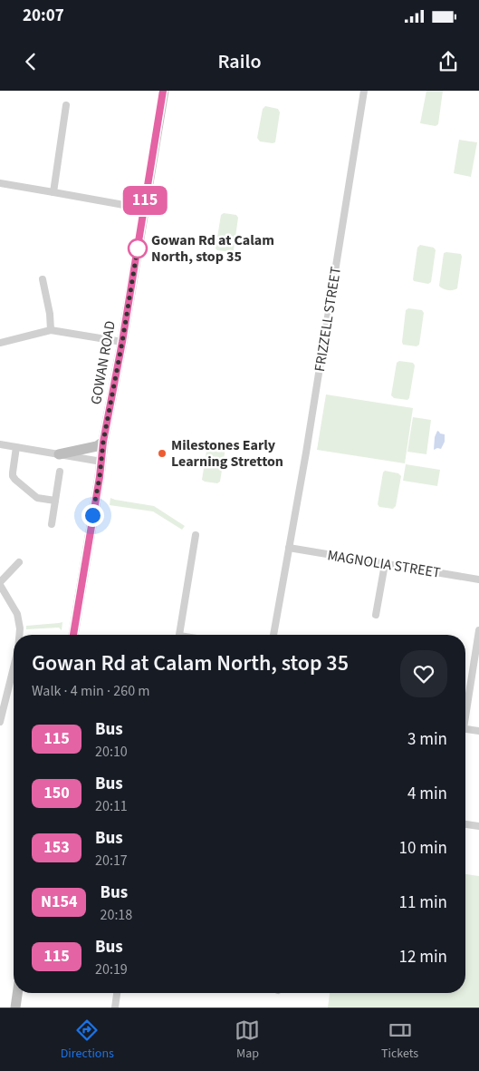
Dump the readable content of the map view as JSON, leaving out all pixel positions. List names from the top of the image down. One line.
{"streets":{"main road":["GOWAN ROAD"],"street":["FRIZZELL STREET","MAGNOLIA STREET"]},"crossings":[["FRIZZELL STREET","MAGNOLIA STREET"]],"places":["Gowan Rd at Calam North, stop 35","Milestones Early Learning Stretton"],"lines":["bus line 115"],"page":{"status":"20:07","header":"Railo","on_map":"115","heading":["Gowan Rd at Calam North, stop 35","Walk · 4 min · 260 m"],"list":[{"mark":"115","name":"Bus","note":"20:10","value":"3 min"},{"mark":"150","name":"Bus","note":"20:11","value":"4 min"},{"mark":"153","name":"Bus","note":"20:17","value":"10 min"},{"mark":"N154","name":"Bus","note":"20:18","value":"11 min"},{"mark":"115","name":"Bus","note":"20:19","value":"12 min"}],"tabs":["Directions","Map","Tickets"]}}
